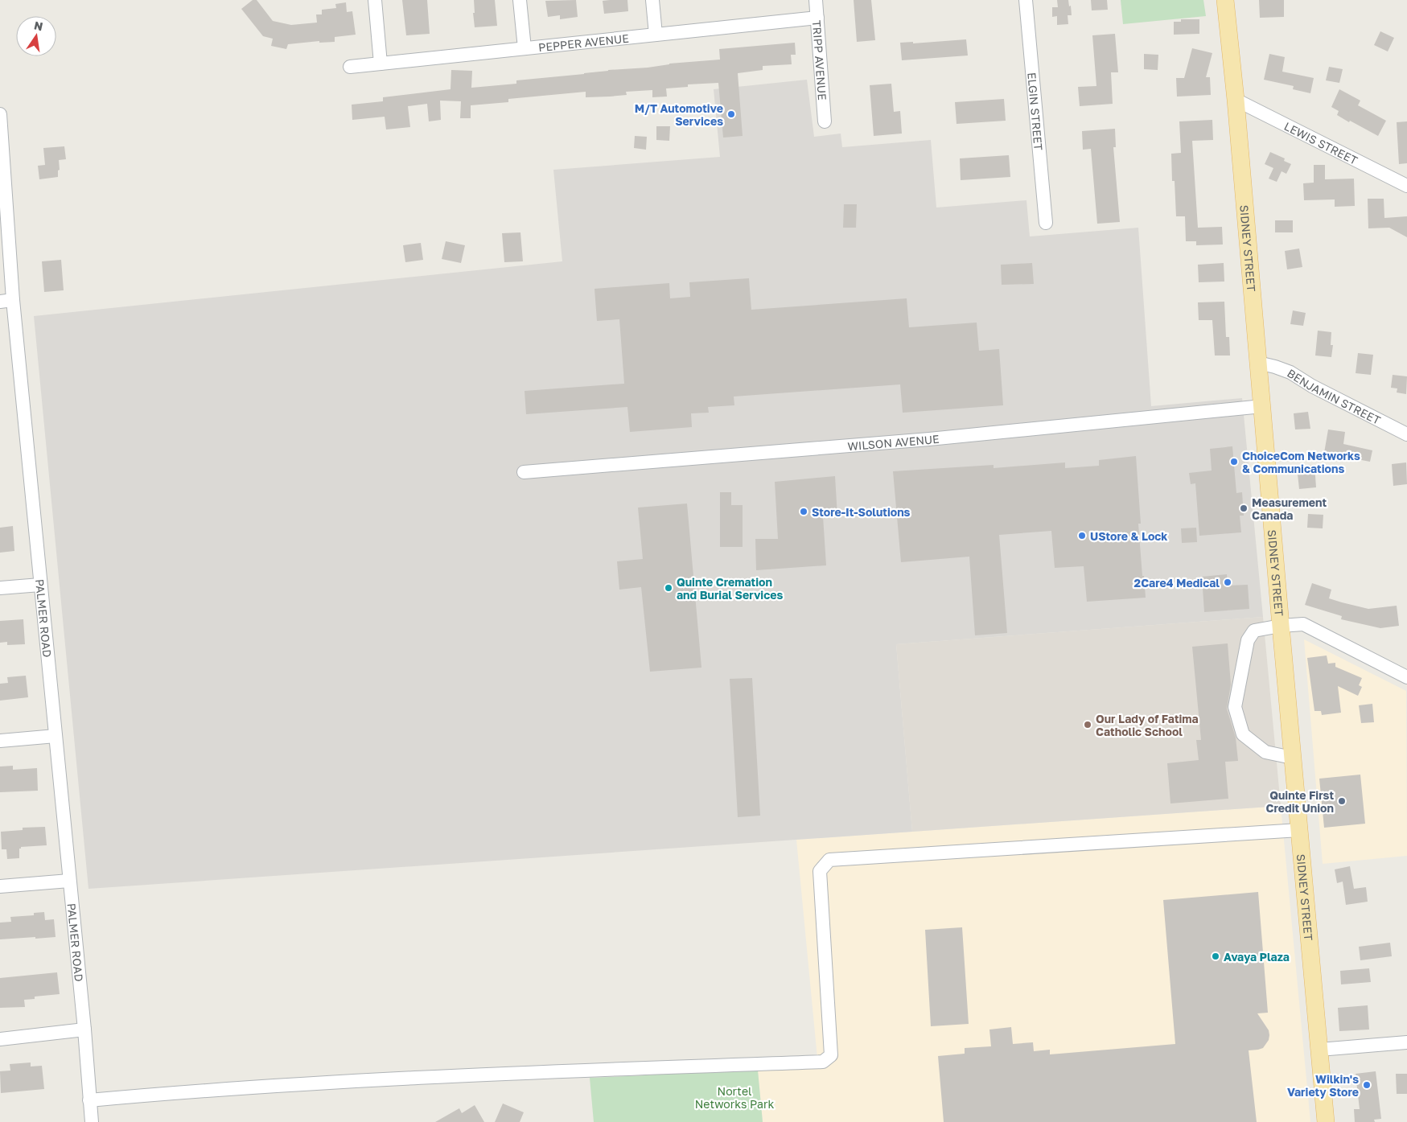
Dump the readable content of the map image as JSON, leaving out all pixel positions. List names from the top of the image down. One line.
{"streets":{"main road":["SIDNEY STREET"],"street":["PEPPER AVENUE","TRIPP AVENUE","ELGIN STREET","LEWIS STREET","BENJAMIN STREET","WILSON AVENUE","PALMER ROAD"]},"crossings":[["PEPPER AVENUE","TRIPP AVENUE"],["LEWIS STREET","SIDNEY STREET"],["SIDNEY STREET","BENJAMIN STREET"],["SIDNEY STREET","WILSON AVENUE"]],"parks":["Nortel Networks Park"],"places":["M/T Automotive Services","ChoiceCom Networks & Communications","Measurement Canada","Store-It-Solutions","UStore & Lock","2Care4 Medical","Quinte Cremation and Burial Services","Our Lady of Fatima Catholic School","Quinte First Credit Union","Avaya Plaza","Wilkin's Variety Store"],"north":"top"}
